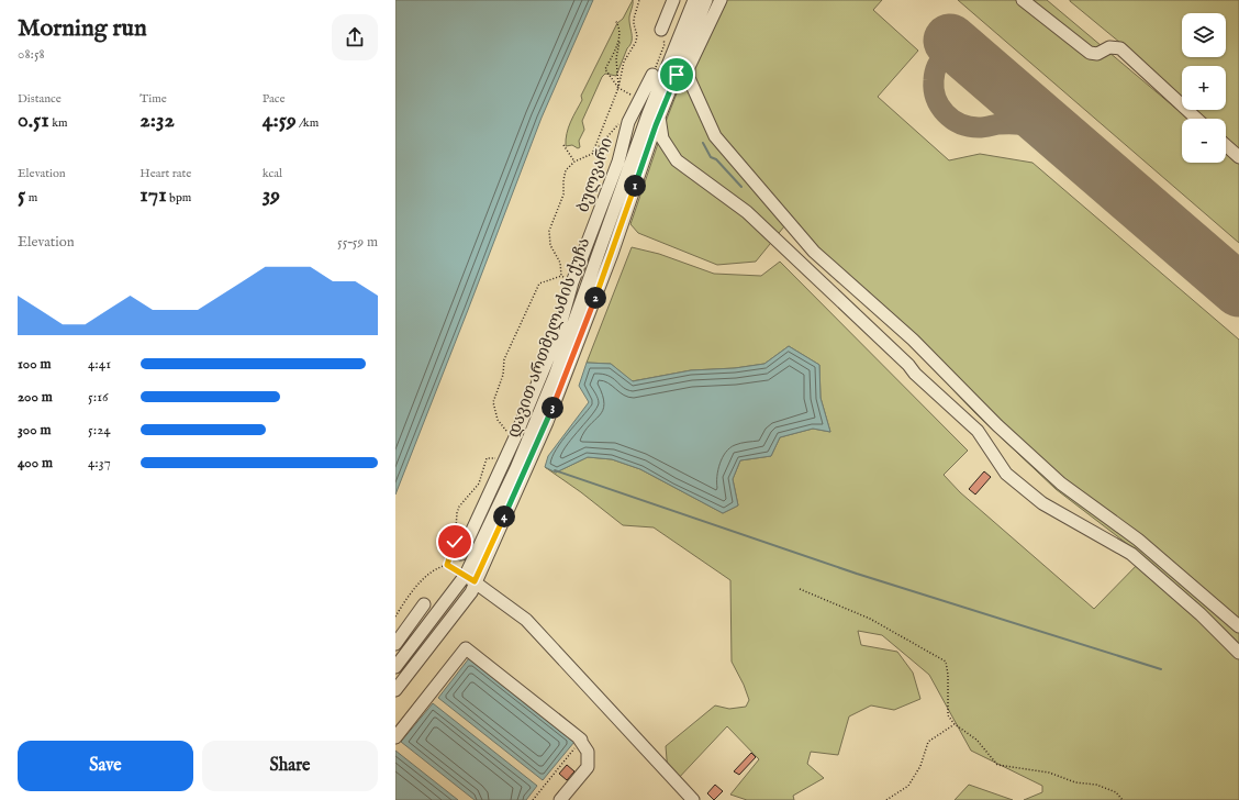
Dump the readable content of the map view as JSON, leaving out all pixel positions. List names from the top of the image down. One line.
{"streets":{"street":["ბულვარი","დავით ართმელაძის ქუჩა"]},"page":{"heading":["Morning run","08:58"],"map_buttons":["+","−"],"stats":[["Distance","0.51 km"],["Time","2:32"],["Pace","4:59 /km"],["Elevation","5 m"],["Heart rate","171 bpm"],["kcal","39"]],"pins":["1","2","3","4"],"chart":["Elevation","55–59 m"],"list":[{"name":"100 m","note":"4:41"},{"name":"200 m","note":"5:16"},{"name":"300 m","note":"5:24"},{"name":"400 m","note":"4:37"}],"buttons":["Save","Share"]}}
